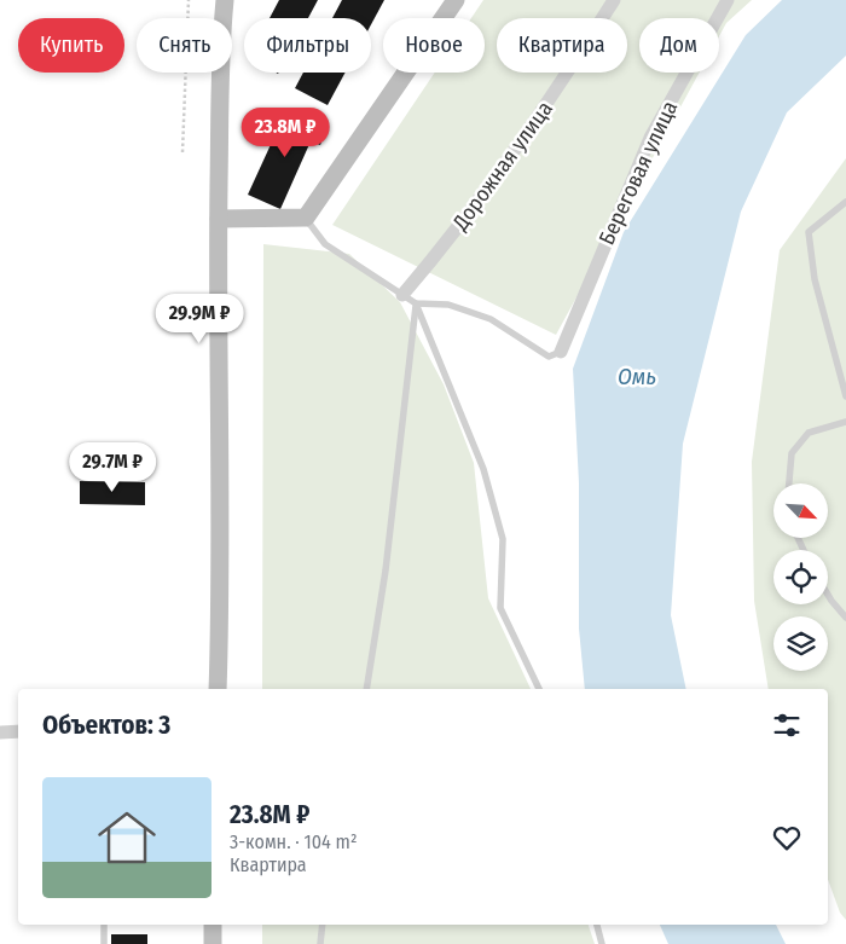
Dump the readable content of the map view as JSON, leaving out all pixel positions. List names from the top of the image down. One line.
{"streets":{"street":["Дорожная улица","Береговая улица"]},"water":["Омь"],"north":"bottom right","page":{"chip":["Купить","Снять","Фильтры","Новое","Квартира","Дом"],"price":["23.8M ₽","29.9M ₽","29.7M ₽"],"heading":"Объектов: 3","list":[{"name":"23.8M ₽","note":"3-комн. · 104 m² · Квартира"}]}}
